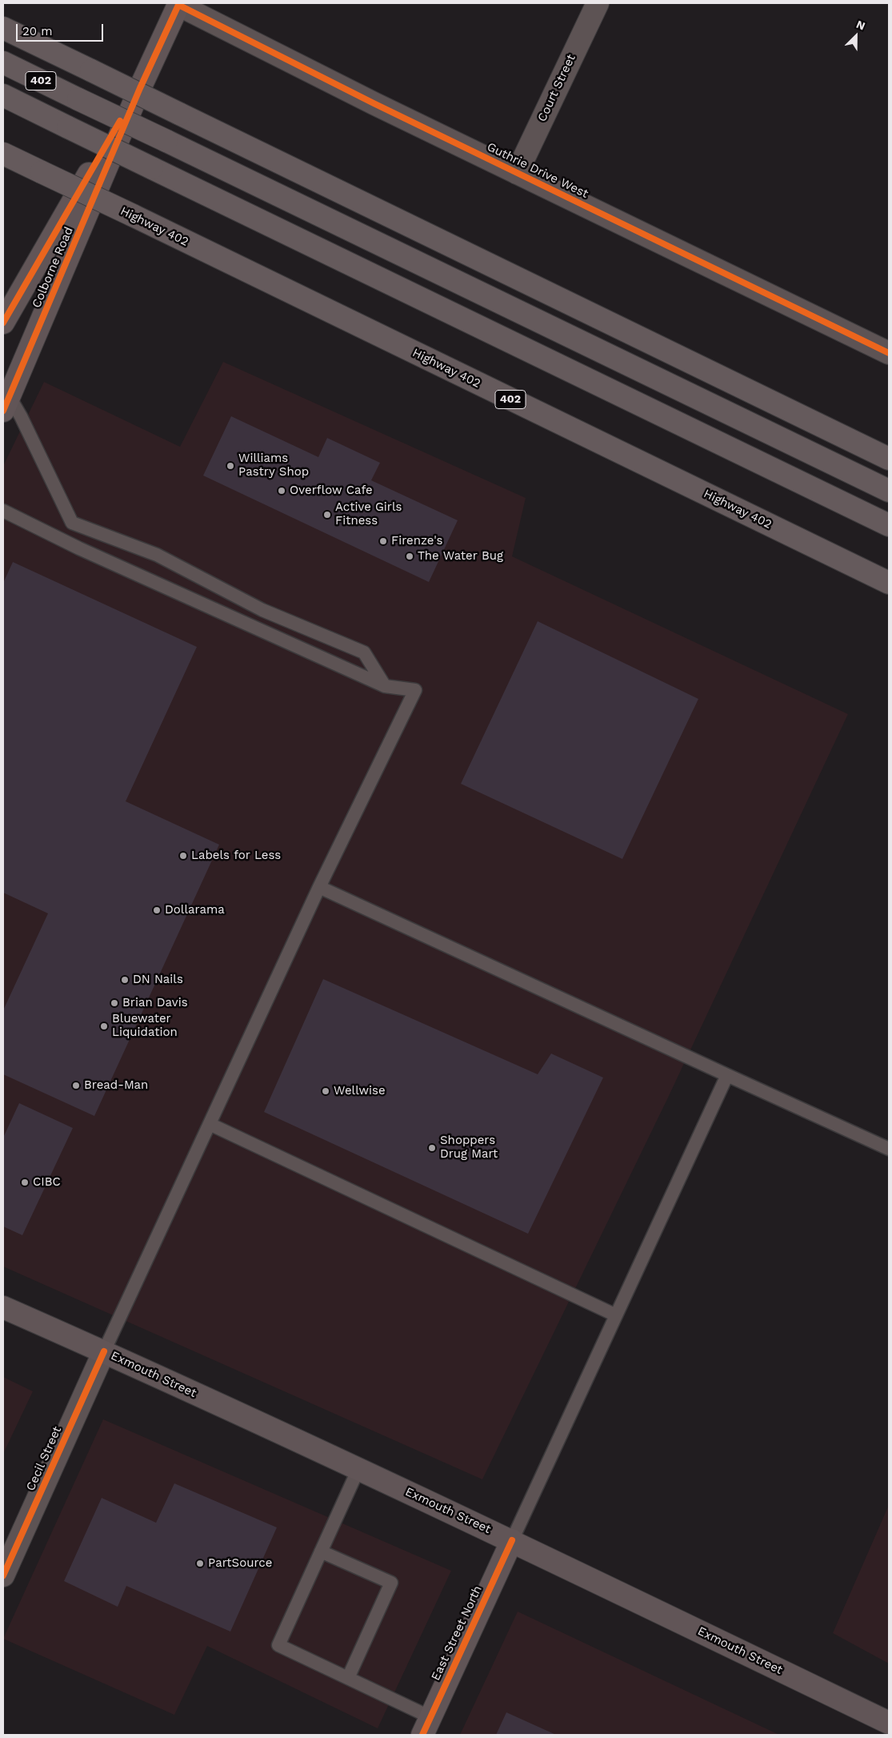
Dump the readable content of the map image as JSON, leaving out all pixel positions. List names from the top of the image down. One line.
{"streets":{"highway":["402","Highway 402"],"main road":["Colborne Road","Exmouth Street","East Street North"],"street":["Court Street","Guthrie Drive West","Cecil Street"]},"crossings":[["Court Street","Guthrie Drive West"],["Guthrie Drive West","Colborne Road"],["Exmouth Street","Cecil Street"],["Exmouth Street","East Street North"]],"places":["Williams Pastry Shop","Overflow Cafe","Active Girls Fitness","Firenze's","The Water Bug","Labels for Less","Dollarama","DN Nails","Brian Davis","Bluewater Liquidation","Bread-Man","Wellwise","Shoppers Drug Mart","CIBC","PartSource"],"scale_bar":"20 m","north":"top right"}
